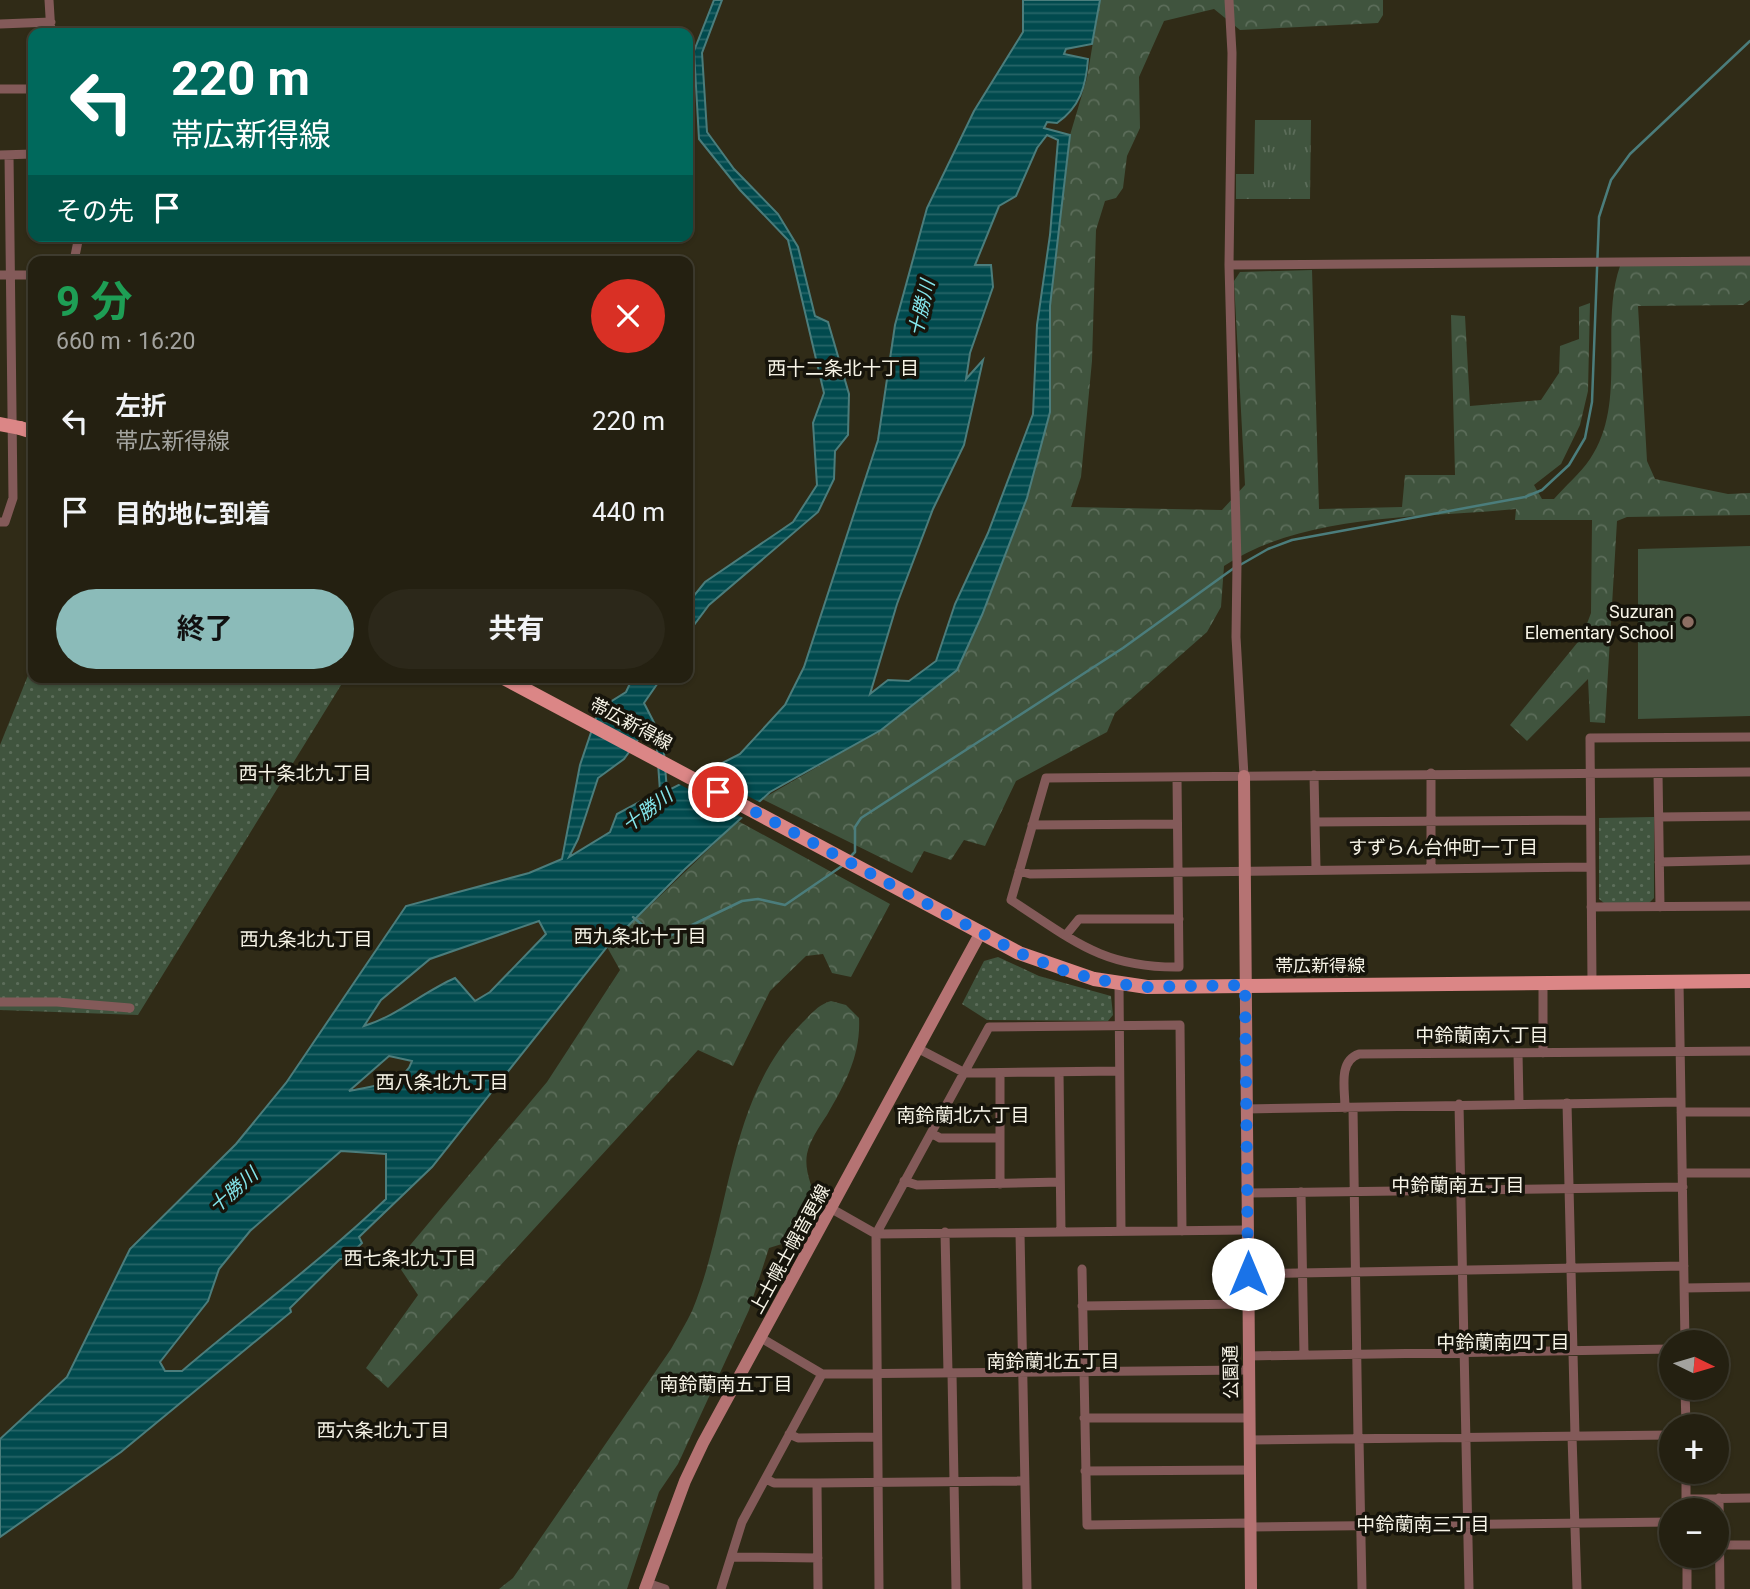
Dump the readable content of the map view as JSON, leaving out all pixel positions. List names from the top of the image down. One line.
{"streets":{"main road":["帯広新得線"],"street":["上士幌士幌音更線","公園通"]},"crossings":[["帯広新得線","上士幌士幌音更線"],["帯広新得線","公園通"]],"districts":["西十二条北十丁目","西十条北九丁目","すずらん台仲町一丁目","西九条北十丁目","西九条北九丁目","中鈴蘭南六丁目","西八条北九丁目","南鈴蘭北六丁目","中鈴蘭南五丁目","西七条北九丁目","中鈴蘭南四丁目","南鈴蘭北五丁目","南鈴蘭南五丁目","西六条北九丁目","中鈴蘭南三丁目"],"water":["十勝川"],"places":["Suzuran Elementary School"],"north":"right","page":{"turn":["220 m","帯広新得線"],"then":"その先","heading":["9 分","660 m · 16:20"],"list":[{"name":"左折","note":"帯広新得線","value":"220 m"},{"name":"目的地に到着","value":"440 m"}],"buttons":["終了","共有"],"map_buttons":["+","−"]}}
